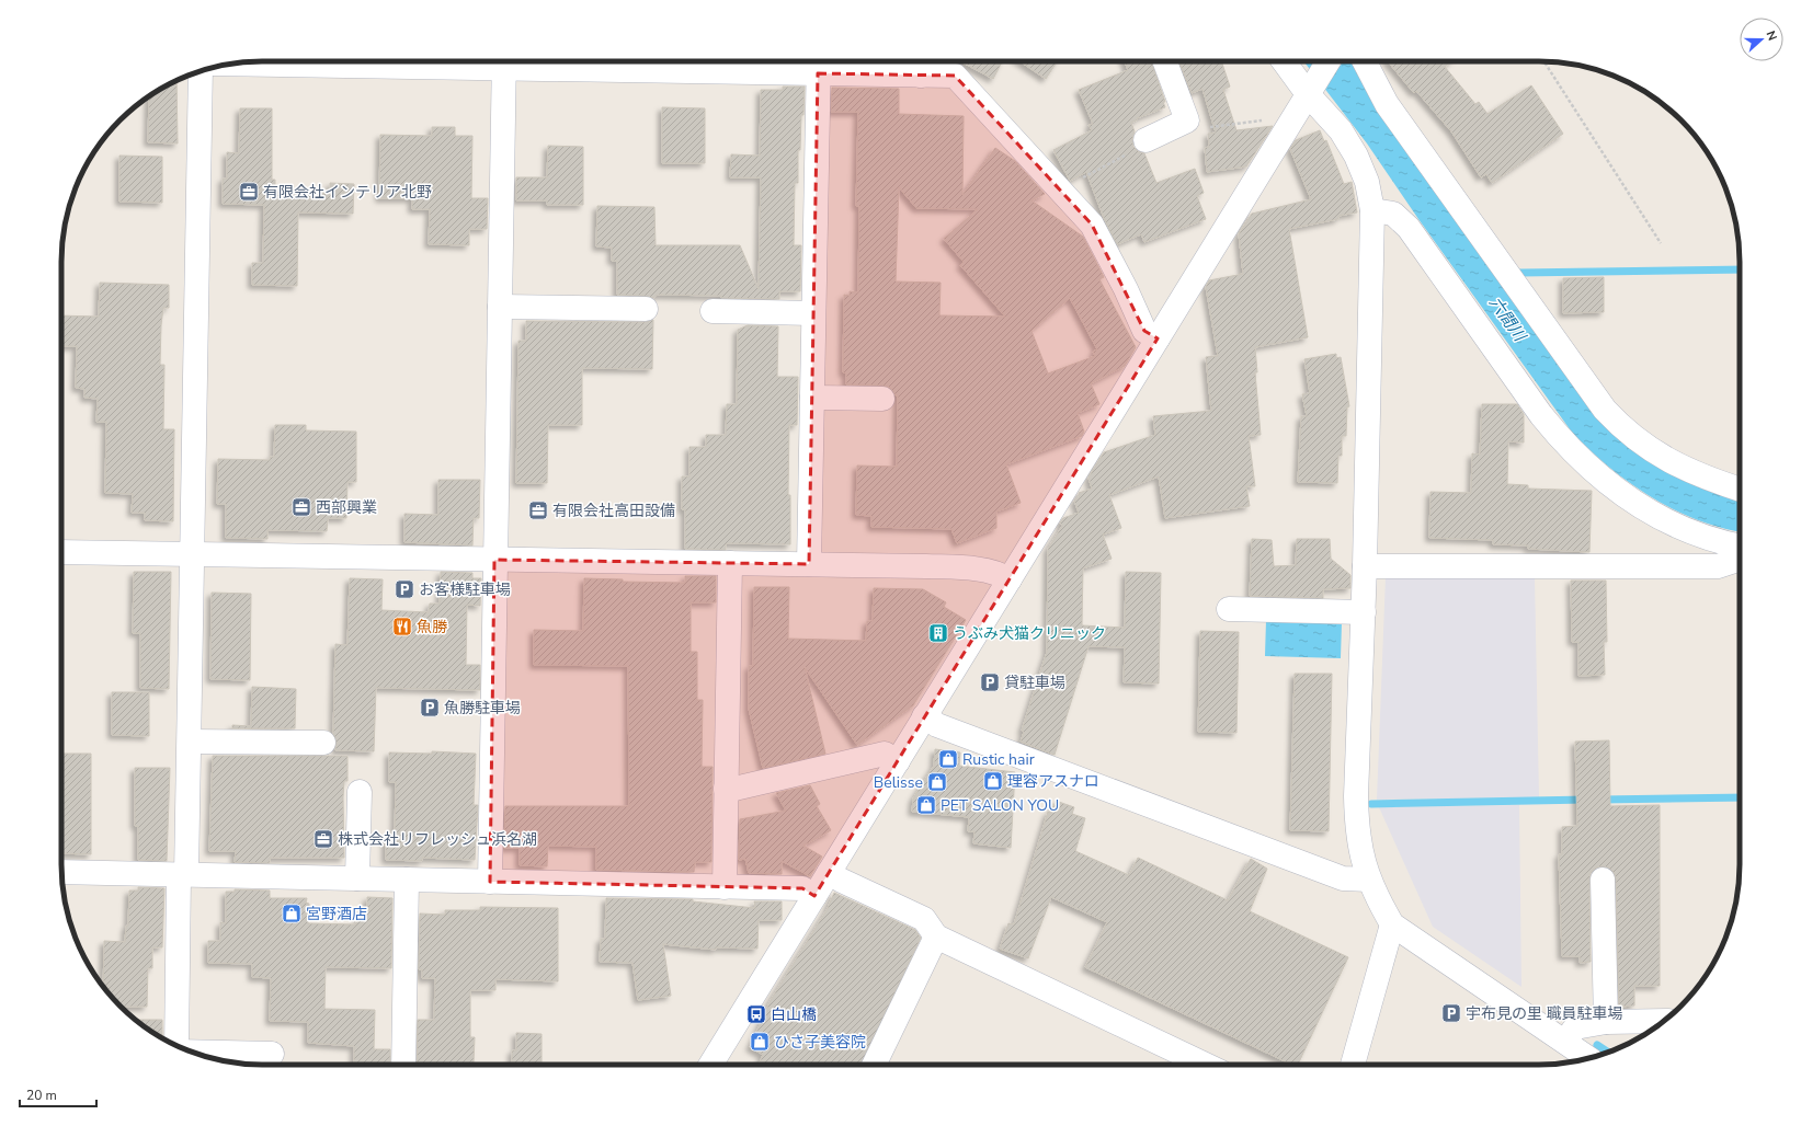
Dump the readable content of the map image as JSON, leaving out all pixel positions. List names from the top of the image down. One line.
{"water":["六間川"],"places":{"office":["有限会社インテリア北野","西部興業","有限会社高田設備","株式会社リフレッシュ浜名湖"],"parking":["お客様駐車場","貸駐車場","魚勝駐車場","宇布見の里 職員駐車場"],"restaurant":["魚勝"],"building":["うぶみ犬猫クリニック"],"shop":["Rustic hair","理容アスナロ","Belisse","PET SALON YOU","宮野酒店","ひさ子美容院"],"bus stop":["白山橋"]},"scale_bar":"20 m","north":"right"}
